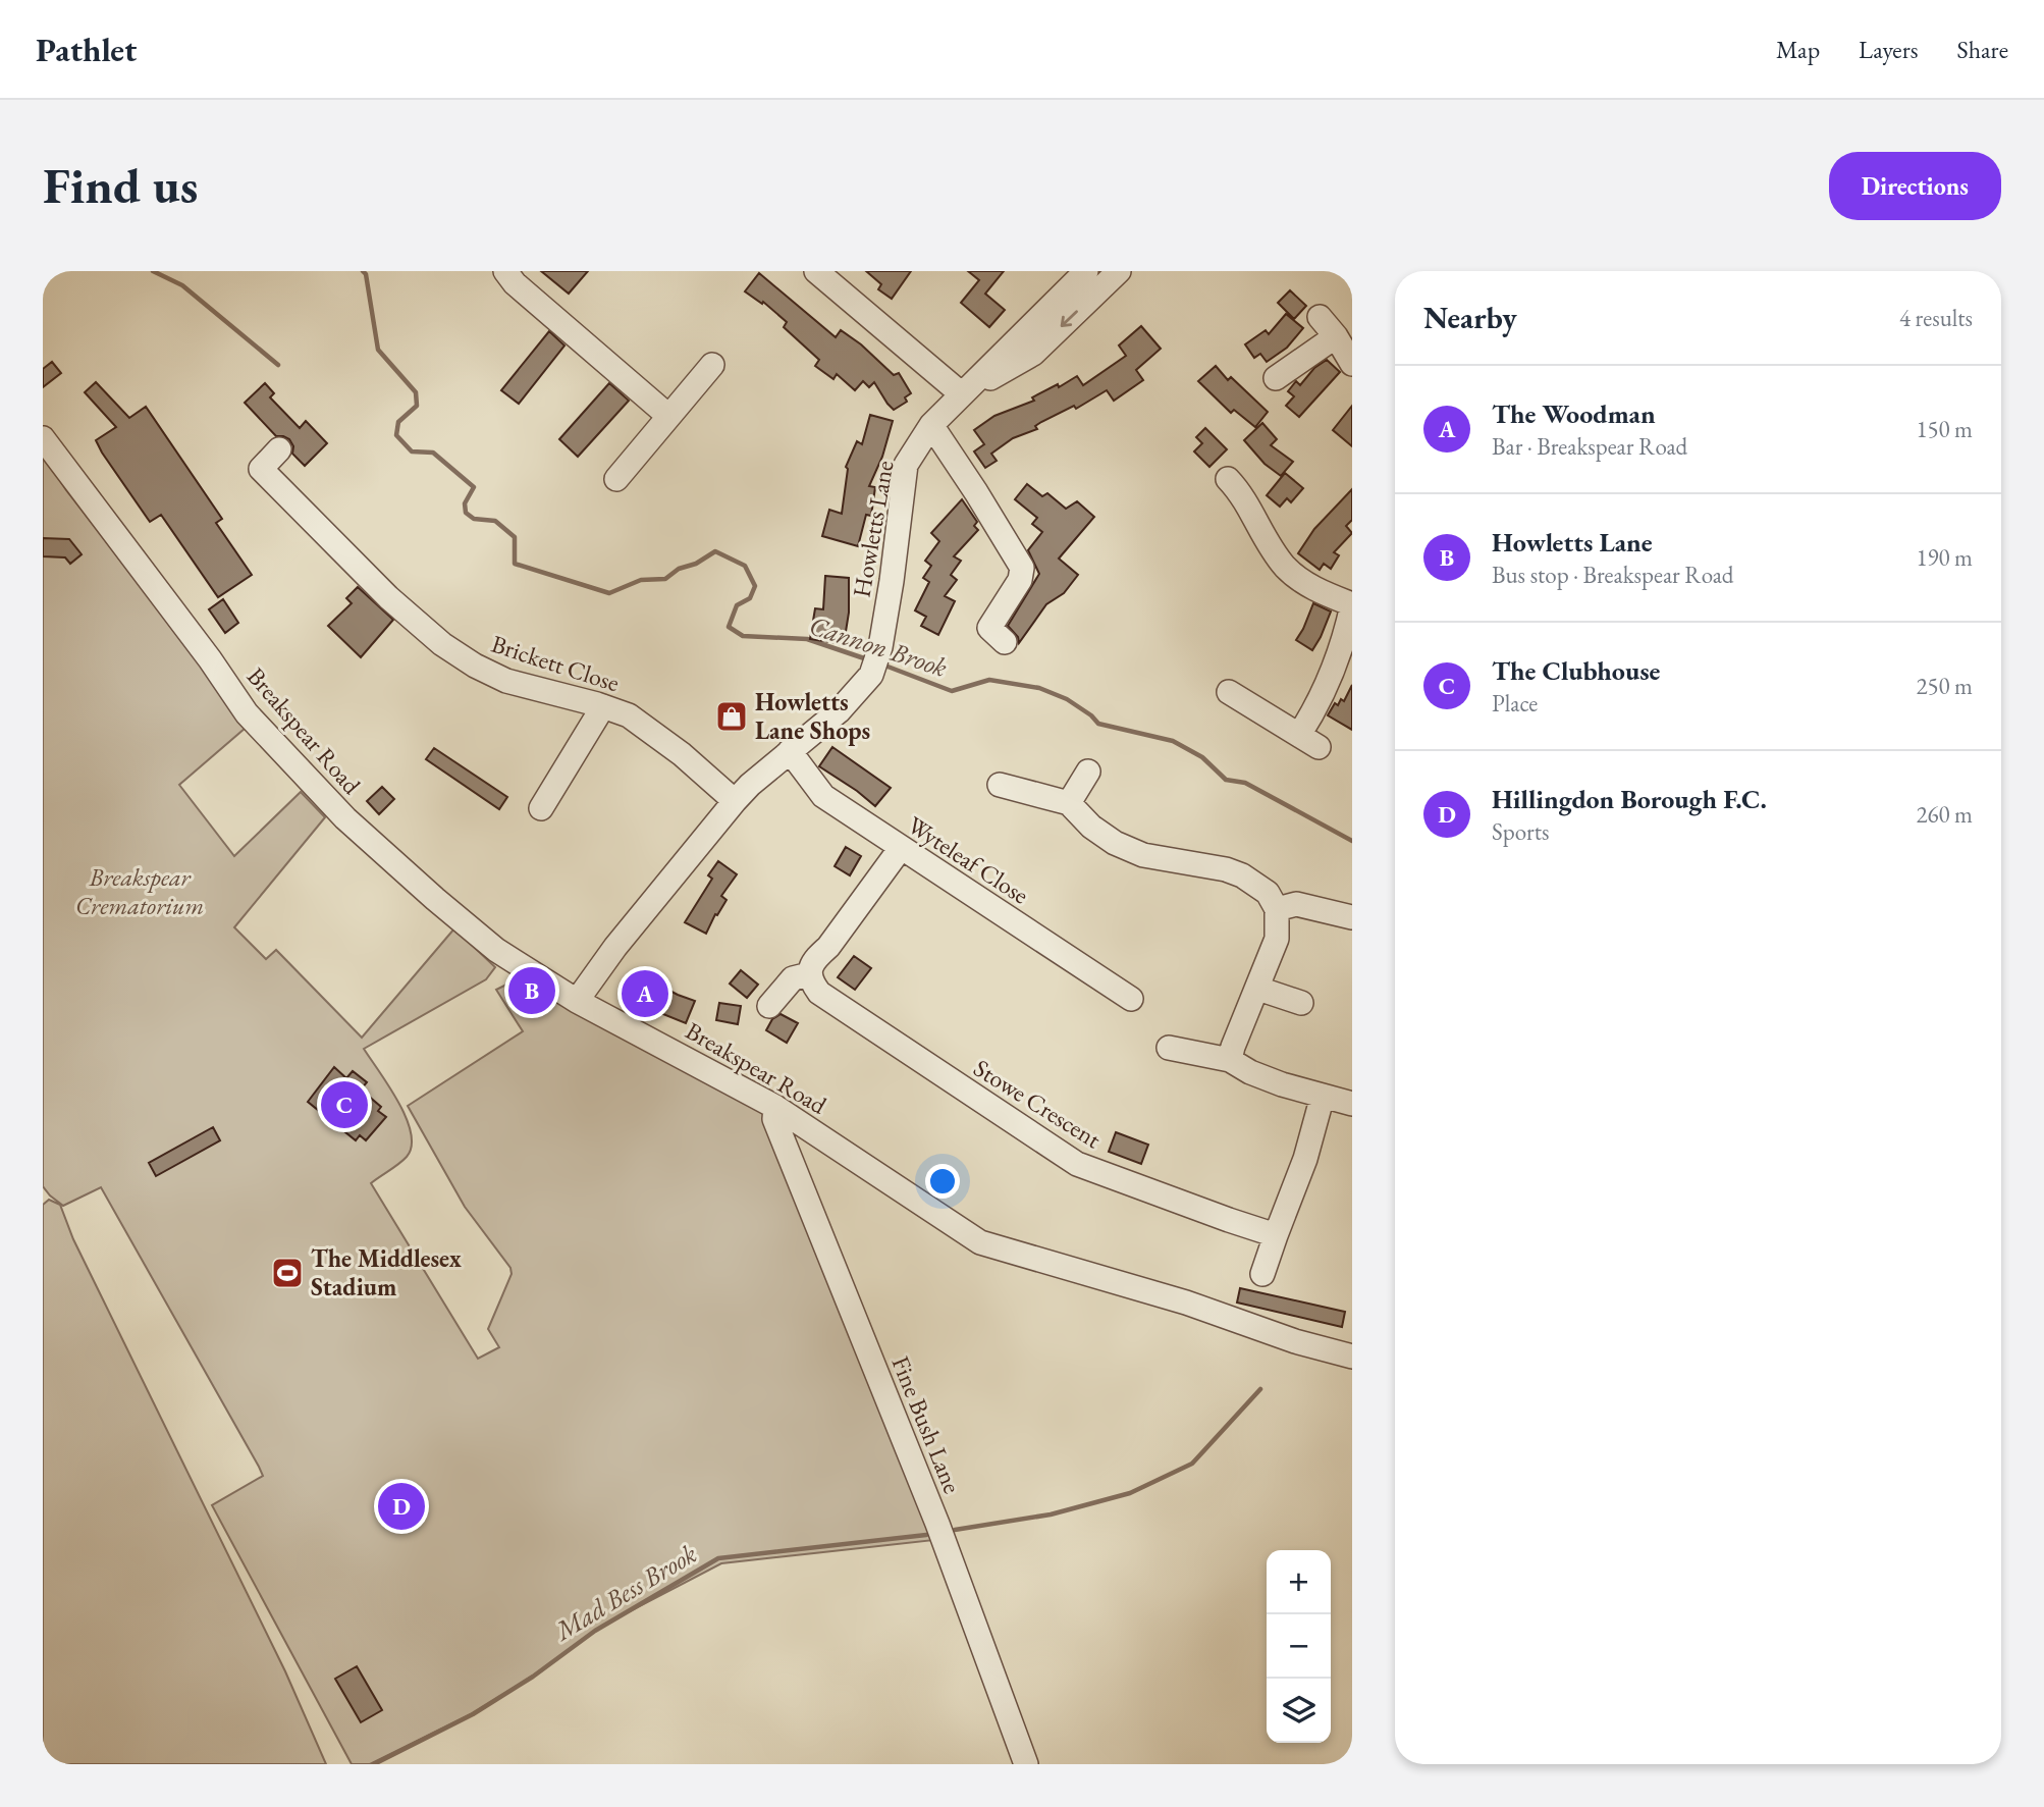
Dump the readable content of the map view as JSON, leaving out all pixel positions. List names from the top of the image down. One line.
{"streets":{"street":["Howletts Lane","Brickett Close","Breakspear Road","Wyteleaf Close","Stowe Crescent","Fine Bush Lane"]},"crossings":[["Howletts Lane","Brickett Close"],["Howletts Lane","Breakspear Road"],["Howletts Lane","Wyteleaf Close"],["Breakspear Road","Fine Bush Lane"]],"water":["Cannon Brook","Mad Bess Brook"],"parks":["Breakspear Crematorium"],"places":{"shop":["Howletts Lane Shops"],"sports":["The Middlesex Stadium"]},"page":{"header":"Pathlet","nav":["Map","Layers","Share"],"buttons":"Directions","title":"Find us","heading":["Nearby","4 results"],"list":[{"mark":"A","name":"The Woodman","note":"Bar · Breakspear Road","value":"150 m"},{"mark":"B","name":"Howletts Lane","note":"Bus stop · Breakspear Road","value":"190 m"},{"mark":"C","name":"The Clubhouse","note":"Place","value":"250 m"},{"mark":"D","name":"Hillingdon Borough F.C.","note":"Sports","value":"260 m"}],"pins":["B","A","C","D"],"map_buttons":["+","−"]}}
